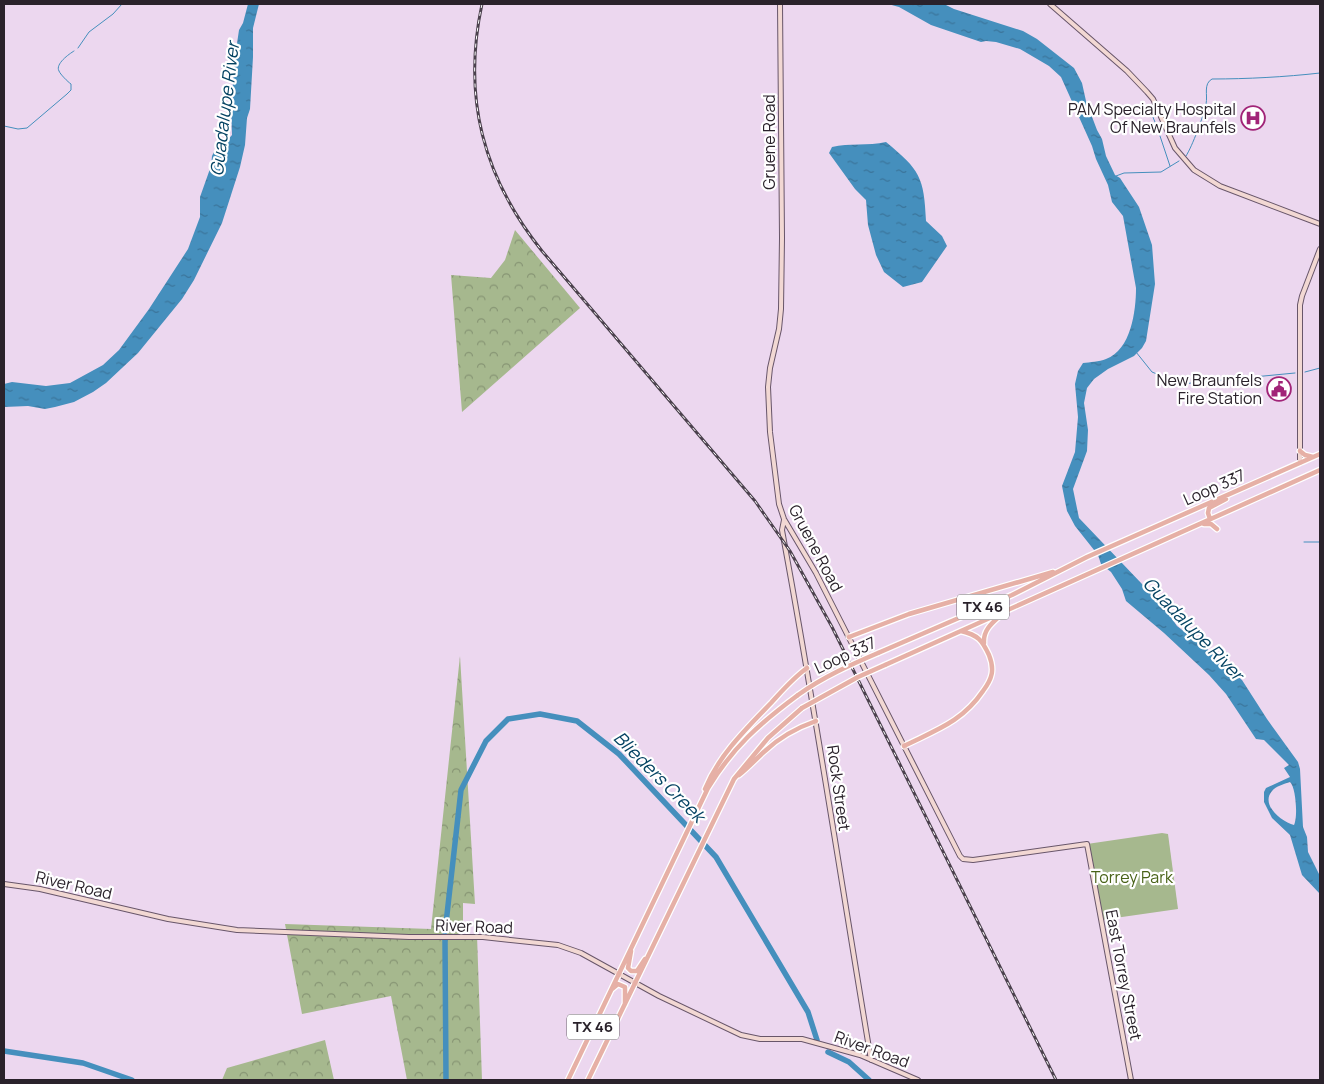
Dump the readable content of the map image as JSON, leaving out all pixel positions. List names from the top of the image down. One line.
{"streets":{"main road":["Loop 337","TX 46"],"street":["Gruene Road","Rock Street","River Road","East Torrey Street"]},"crossings":[["Gruene Road","Rock Street"],["Gruene Road","East Torrey Street"],["Loop 337","River Road"],["Rock Street","River Road"]],"water":["Guadalupe River","Blieders Creek"],"parks":["Torrey Park"],"places":{"hospital":["PAM Specialty Hospital Of New Braunfels"],"public building":["New Braunfels Fire Station"]}}
